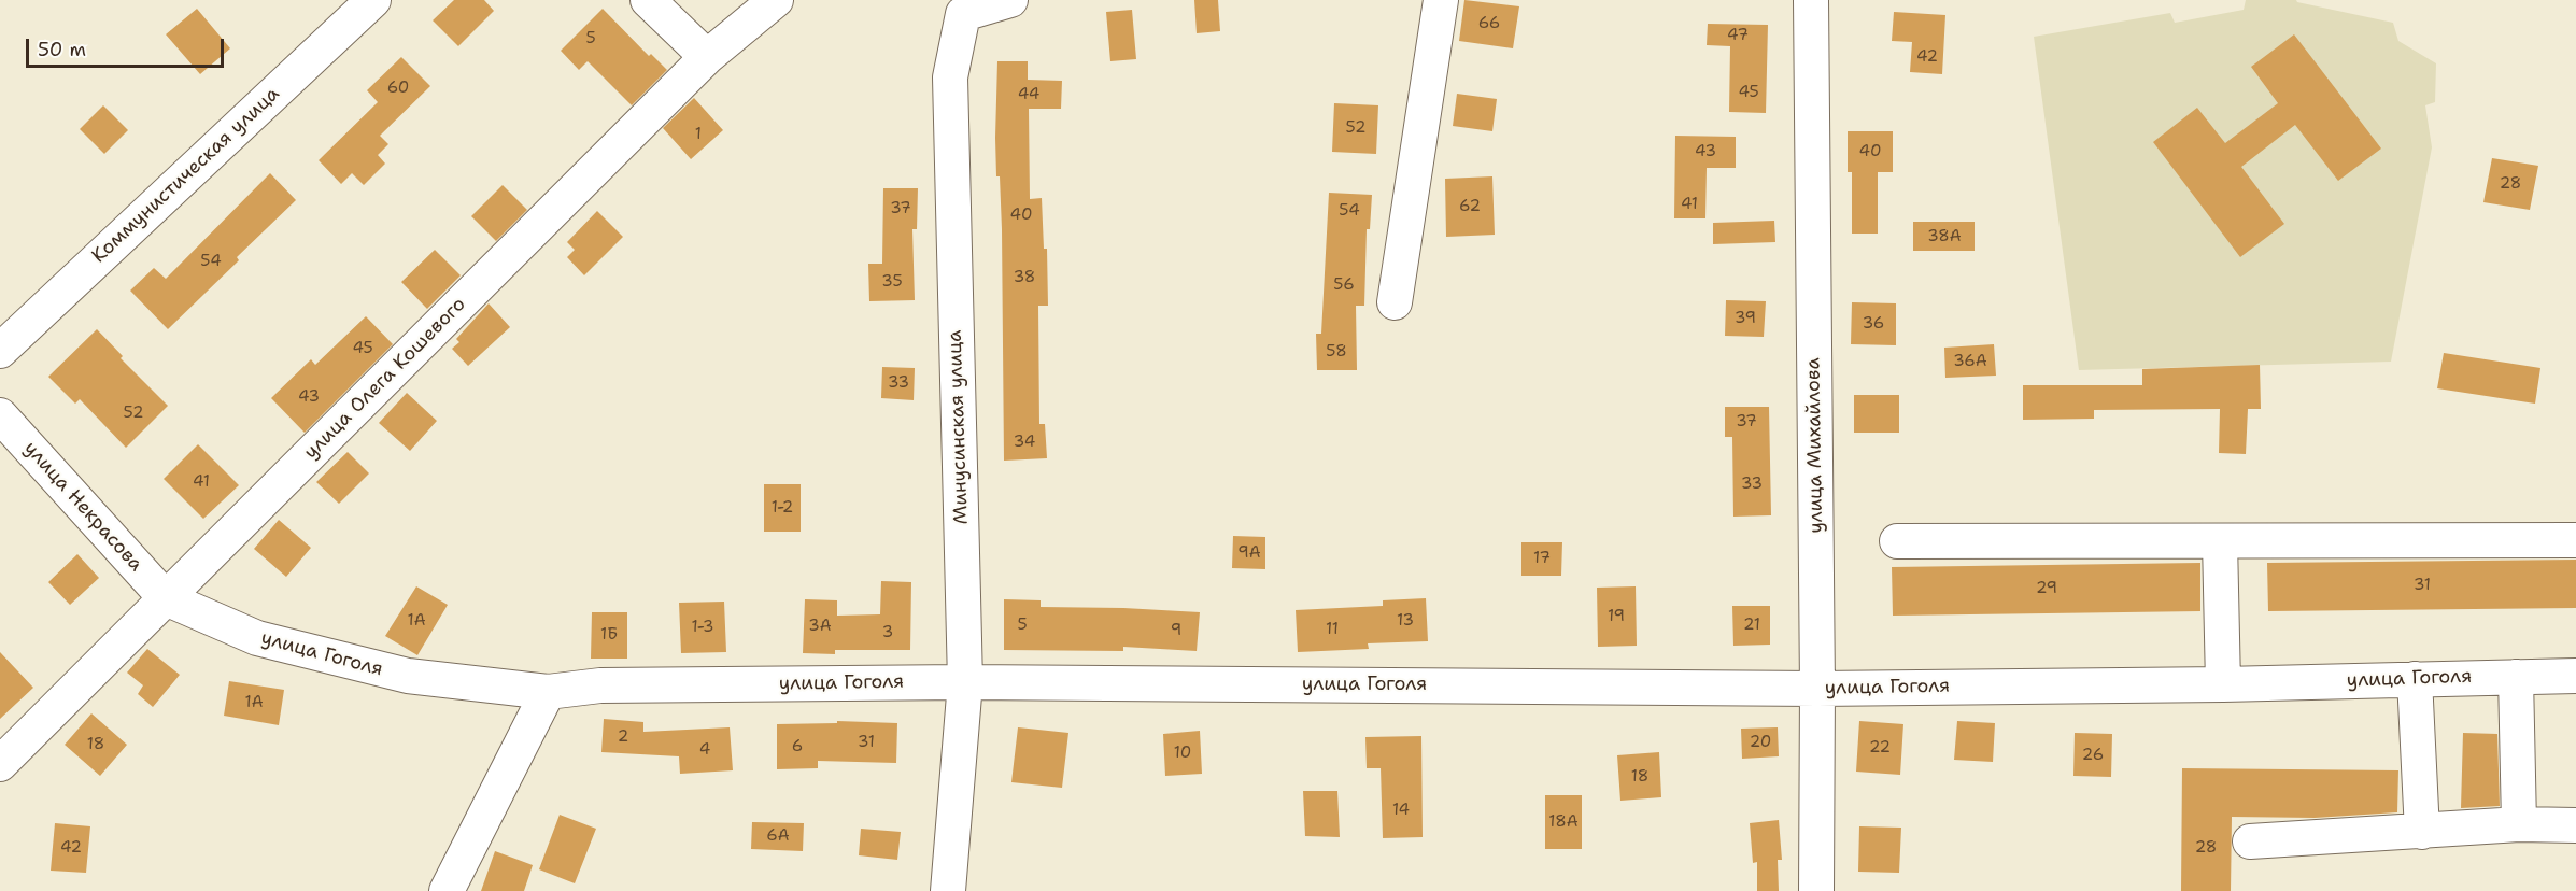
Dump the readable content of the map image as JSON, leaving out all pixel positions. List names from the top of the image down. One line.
{"streets":{"street":["Коммунистическая улица","улица Олега Кошевого","Минусинская улица","улица Михайлова","улица Некрасова","улица Гоголя"]},"crossings":[["улица Олега Кошевого","улица Некрасова"],["улица Олега Кошевого","улица Гоголя"],["Минусинская улица","улица Гоголя"],["улица Михайлова","улица Гоголя"],["улица Некрасова","улица Гоголя"]],"house_numbers":["66","47","5","42","60","45","44","52","1","43","40","28","41","62","37","54","40","38А","54","38","35","56","39","36","45","58","36А","33","43","52","37","34","41","33","1-2","9А","17","31","29","19","1А","13","5","21","3А","1-3","11","9","3","1Б","1А","2","31","20","18","6","22","4","10","26","18","14","18А","6А","42","28"],"scale_bar":"50 m"}
